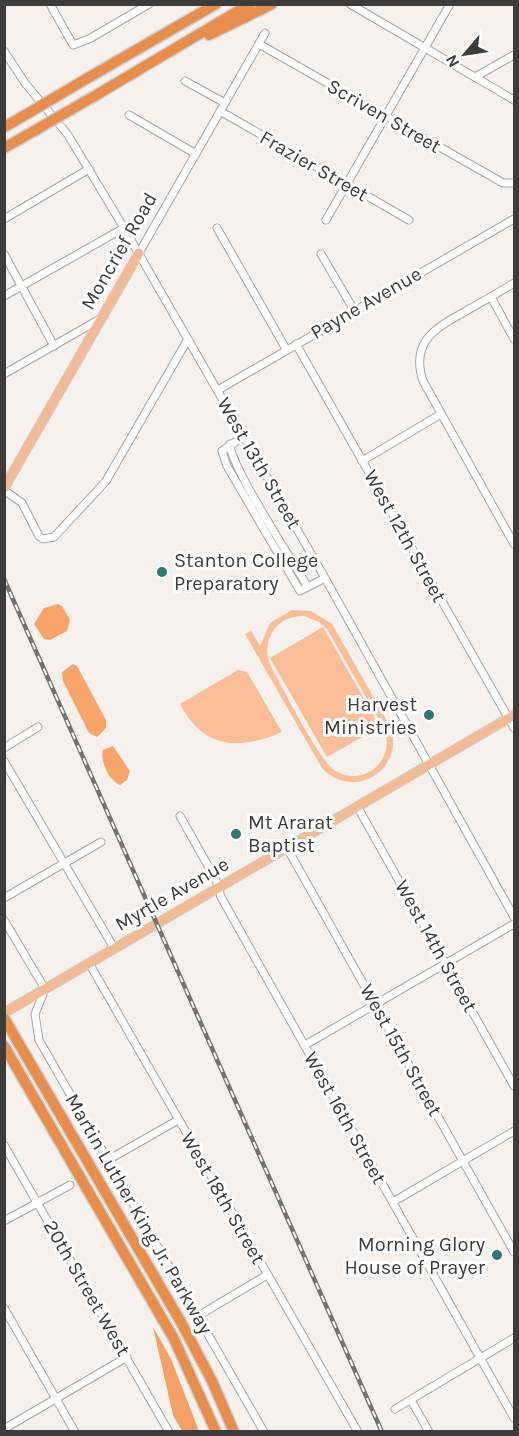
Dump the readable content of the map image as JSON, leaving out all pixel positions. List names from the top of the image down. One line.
{"streets":{"highway":["Martin Luther King Jr. Parkway"],"main road":["Moncrief Road","Myrtle Avenue"],"street":["Scriven Street","Frazier Street","Payne Avenue","West 13th Street","West 12th Street","West 14th Street","West 15th Street","West 16th Street","West 18th Street","20th Street West"]},"crossings":[["Scriven Street","Moncrief Road"],["Frazier Street","Moncrief Road"],["Moncrief Road","West 13th Street"],["Payne Avenue","West 13th Street"],["Payne Avenue","West 12th Street"],["West 13th Street","Myrtle Avenue"],["West 12th Street","Myrtle Avenue"],["Myrtle Avenue","West 14th Street"],["Myrtle Avenue","West 15th Street"],["Myrtle Avenue","West 16th Street"],["Myrtle Avenue","West 18th Street"]],"places":["Stanton College Preparatory","Harvest Ministries","Mt Ararat Baptist","Morning Glory House of Prayer"],"north":"bottom left"}
